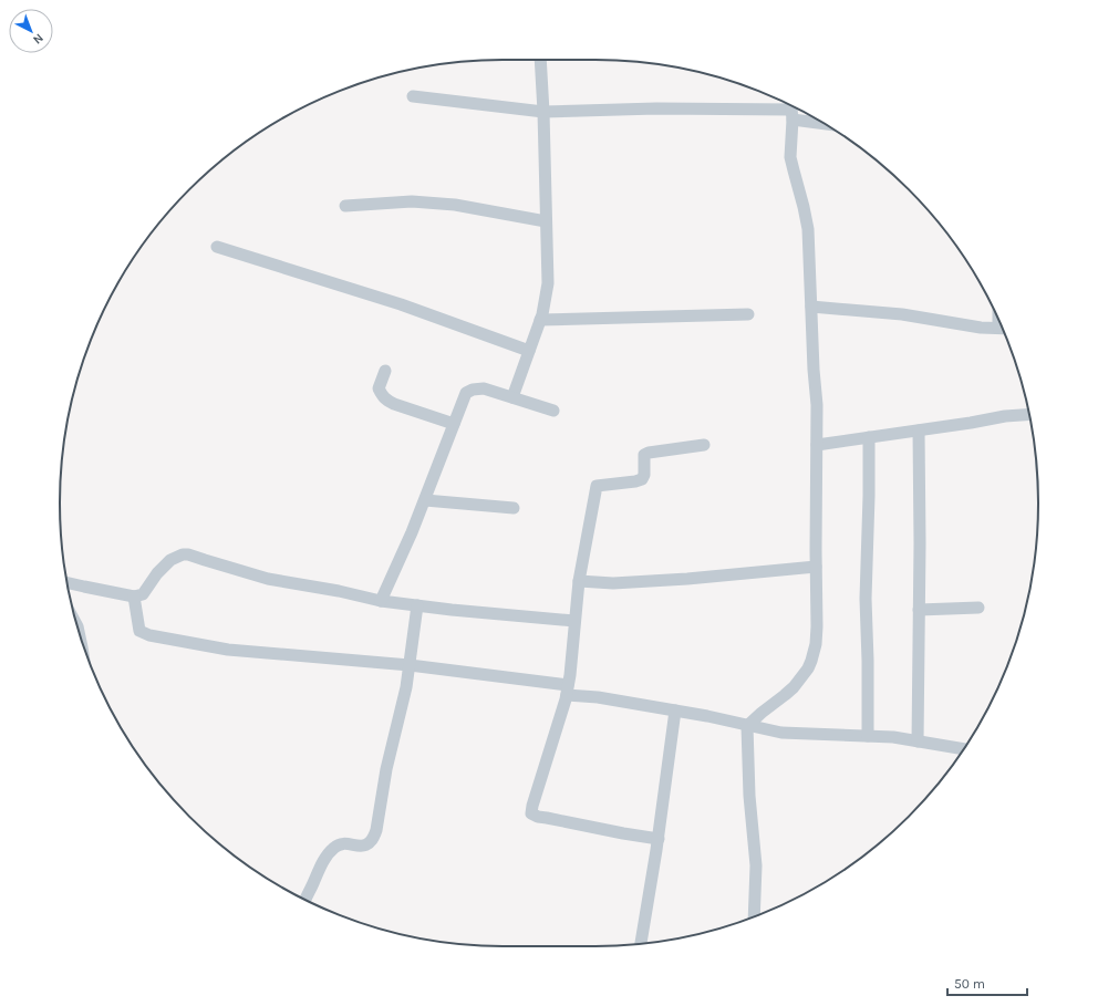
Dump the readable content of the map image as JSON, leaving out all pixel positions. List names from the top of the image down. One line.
{"scale_bar":"50 m","north":"bottom right"}
